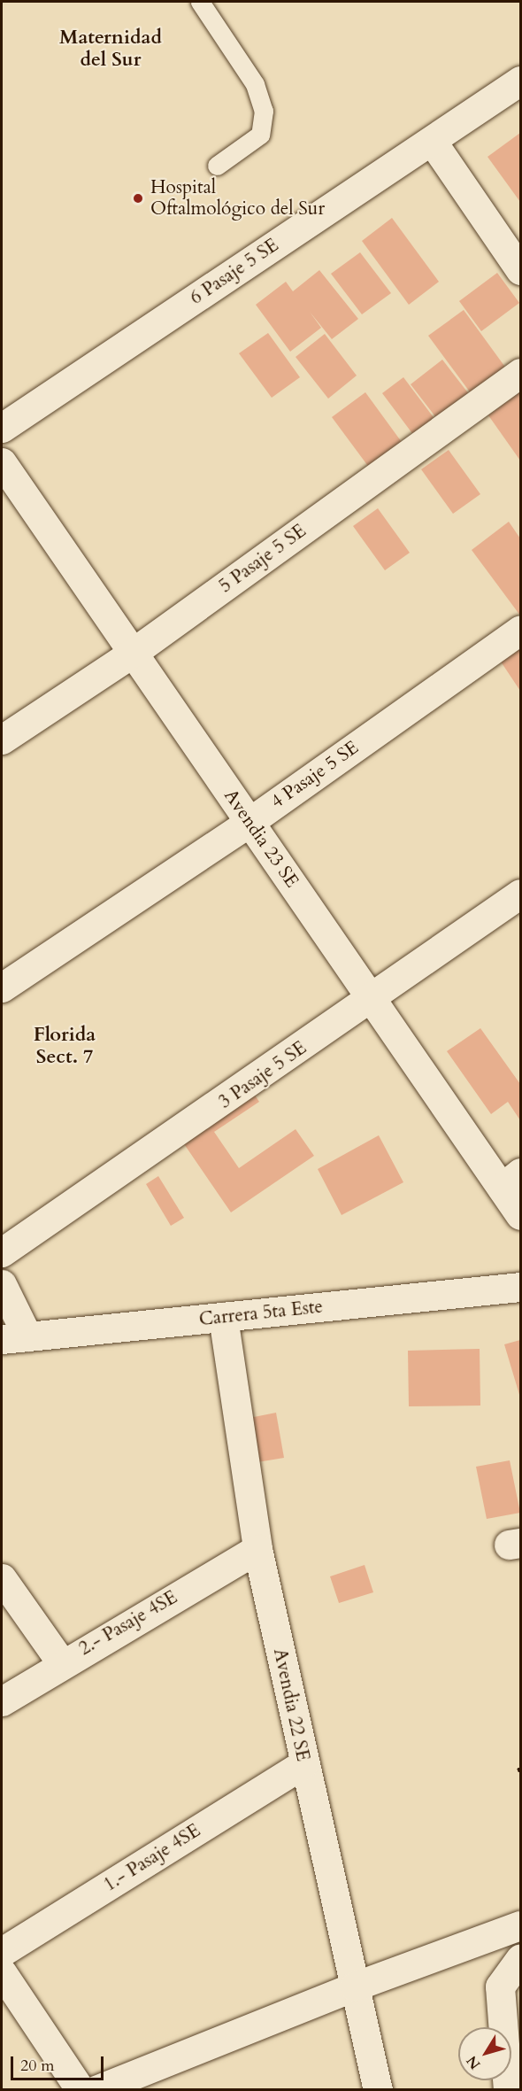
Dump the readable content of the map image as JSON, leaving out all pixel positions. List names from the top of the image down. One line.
{"streets":{"street":["6 Pasaje 5 SE","5 Pasaje 5 SE","4 Pasaje 5 SE","Avendia 23 SE","3 Pasaje 5 SE","Carrera 5ta Este","2.- Pasaje 4SE","Avendia 22 SE","1.- Pasaje 4SE"]},"crossings":[["5 Pasaje 5 SE","Avendia 23 SE"],["4 Pasaje 5 SE","Avendia 23 SE"],["Avendia 23 SE","3 Pasaje 5 SE"],["Carrera 5ta Este","Avendia 22 SE"],["2.- Pasaje 4SE","Avendia 22 SE"],["Avendia 22 SE","1.- Pasaje 4SE"]],"districts":["Maternidad del Sur","Florida Sect. 7"],"places":["Hospital Oftalmológico del Sur"],"scale_bar":"20 m","north":"bottom left"}
